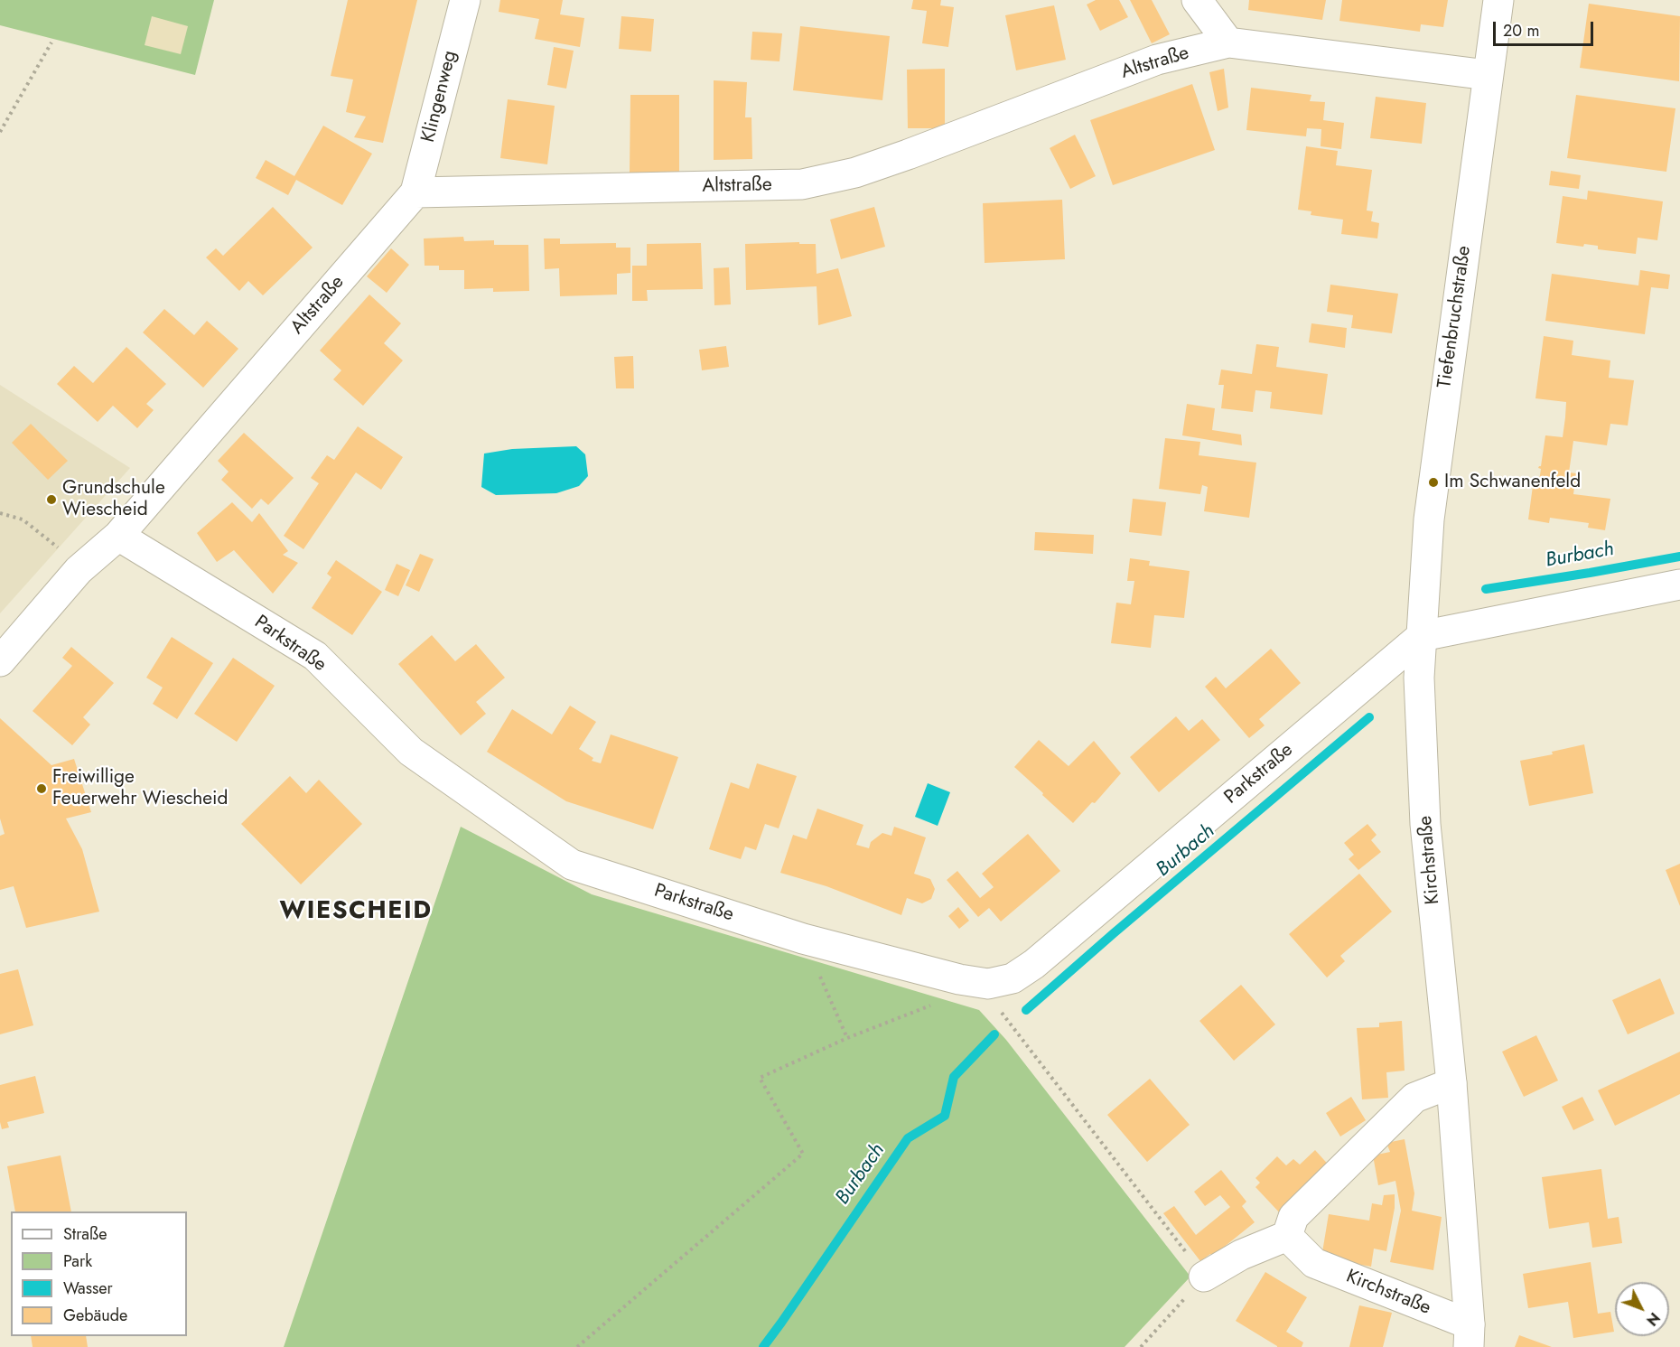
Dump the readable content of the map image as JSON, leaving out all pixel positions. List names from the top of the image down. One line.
{"streets":{"street":["Altstraße","Klingenweg","Tiefenbruchstraße","Parkstraße","Kirchstraße"]},"crossings":[["Altstraße","Klingenweg"],["Altstraße","Tiefenbruchstraße"],["Altstraße","Parkstraße"],["Tiefenbruchstraße","Parkstraße"],["Tiefenbruchstraße","Kirchstraße"],["Parkstraße","Kirchstraße"]],"districts":["WIESCHEID"],"water":["Burbach"],"places":["Im Schwanenfeld","Grundschule Wiescheid","Freiwillige Feuerwehr Wiescheid"],"legend":["Straße","Park","Wasser","Gebäude"],"scale_bar":"20 m","north":"bottom right"}
